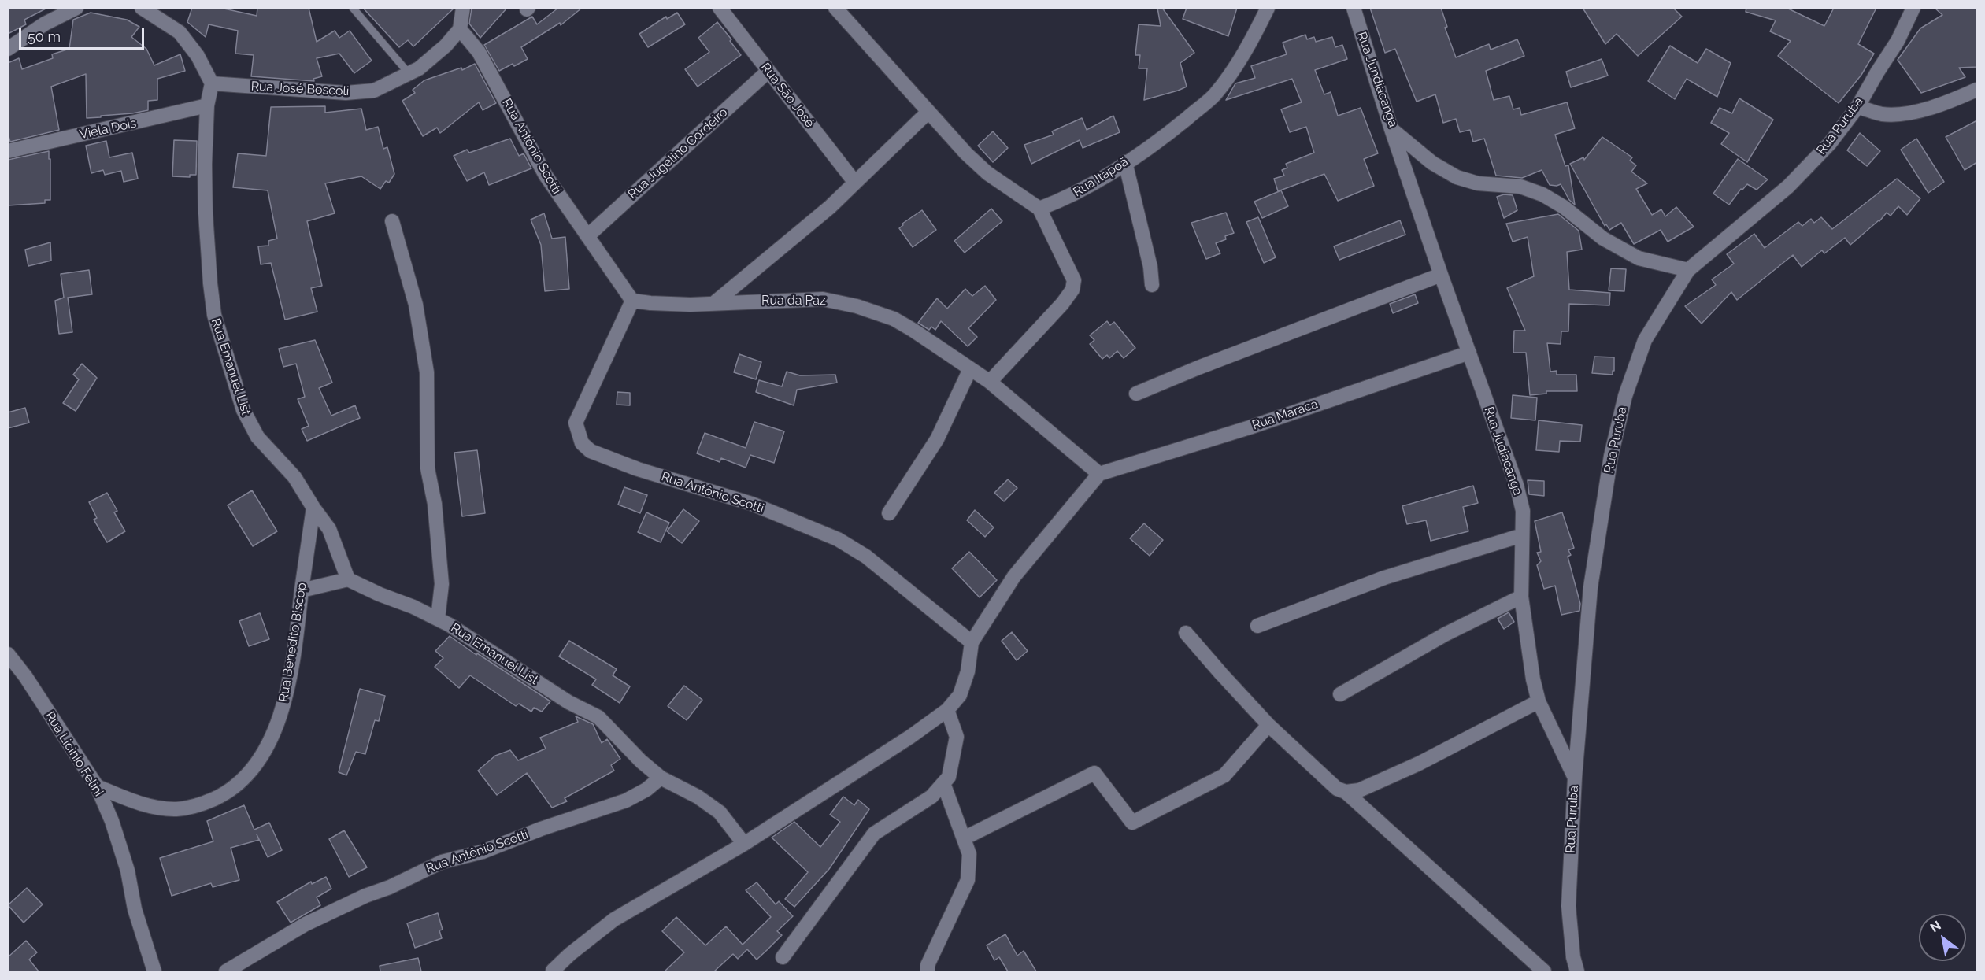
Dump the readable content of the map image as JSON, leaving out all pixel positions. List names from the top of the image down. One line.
{"streets":{"street":["Rua Jundiacanga","Rua José Boscoli","Rua São José","Rua Puruba","Viela Dois","Rua Antônio Scotti","Rua Jugelino Cordeiro","Rua Itapoã","Rua da Paz","Rua Emanuel List","Rua Maraca","Rua Judiacanga","Rua Benedito Biscop","Rua Licinio Felini"]},"crossings":[["Rua Jundiacanga","Rua Puruba"],["Rua Jundiacanga","Rua Judiacanga"],["Rua José Boscoli","Rua Antônio Scotti"],["Rua José Boscoli","Rua Emanuel List"],["Rua São José","Rua Jugelino Cordeiro"],["Rua Puruba","Rua Judiacanga"],["Viela Dois","Rua Emanuel List"],["Rua Antônio Scotti","Rua Jugelino Cordeiro"],["Rua Antônio Scotti","Rua da Paz"],["Rua Antônio Scotti","Rua Emanuel List"],["Rua da Paz","Rua Maraca"],["Rua Emanuel List","Rua Benedito Biscop"],["Rua Maraca","Rua Judiacanga"],["Rua Benedito Biscop","Rua Licinio Felini"]],"scale_bar":"50 m","north":"top left"}
